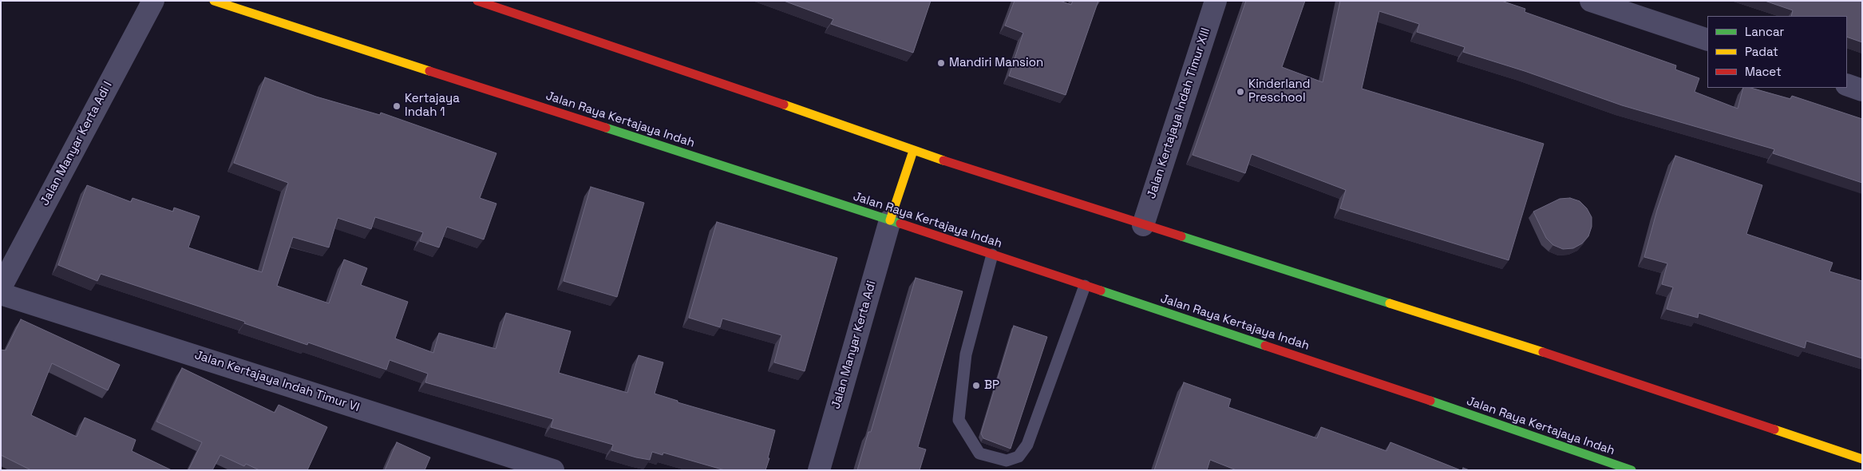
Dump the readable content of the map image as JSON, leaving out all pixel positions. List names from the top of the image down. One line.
{"streets":{"main road":["Jalan Raya Kertajaya Indah"],"street":["Jalan Kertajaya Indah Timur XIII","Jalan Manyar Kerta Adi I","Jalan Manyar Kerta Adi","Jalan Kertajaya Indah Timur VI"]},"crossings":[["Jalan Raya Kertajaya Indah","Jalan Manyar Kerta Adi"]],"places":["Mandiri Mansion","Kinderland Preschool","Kertajaya Indah 1","BP"],"legend":["Lancar","Padat","Macet"]}
